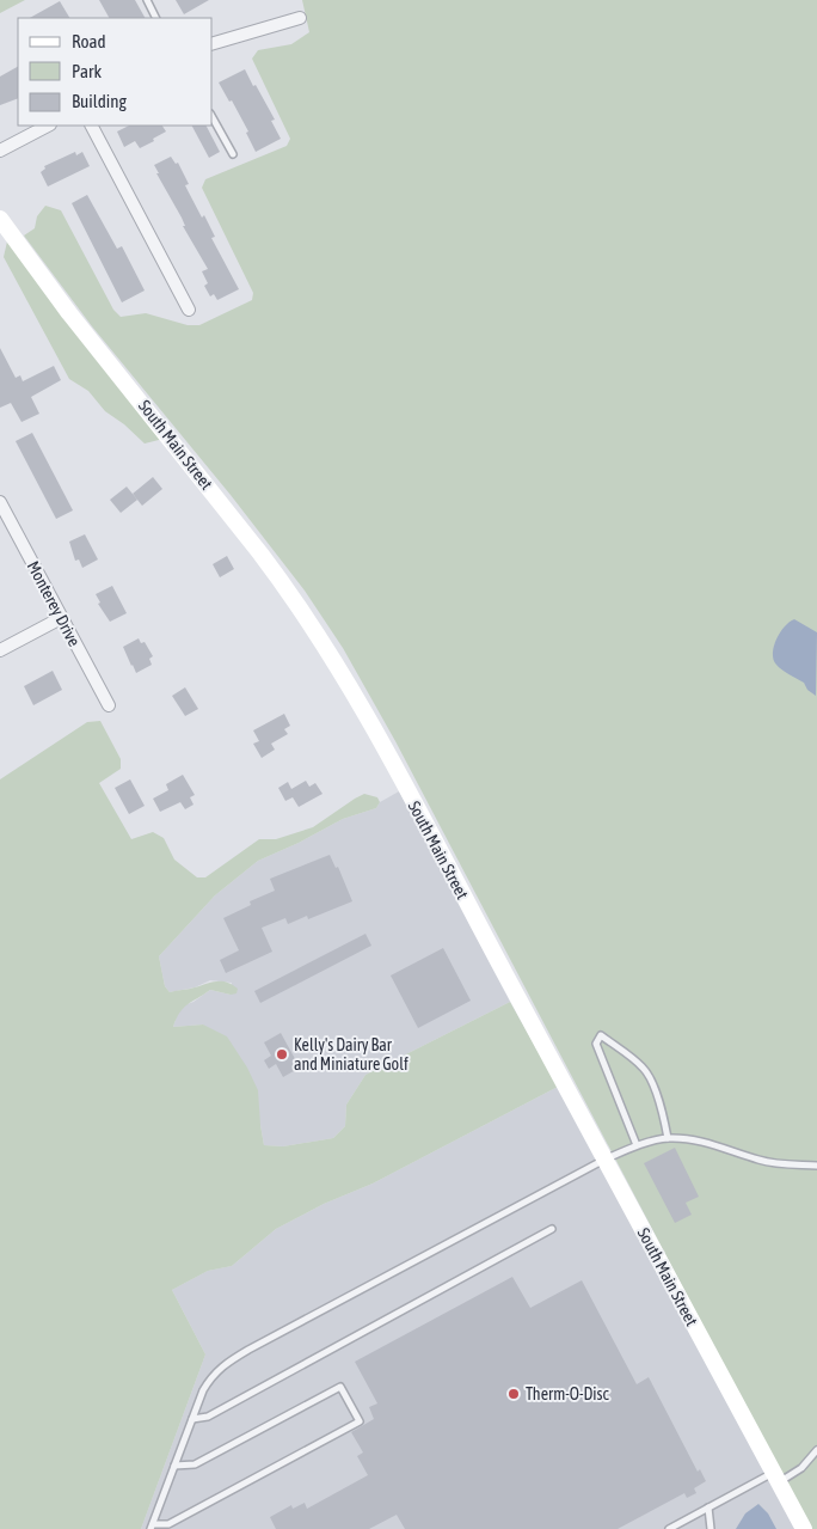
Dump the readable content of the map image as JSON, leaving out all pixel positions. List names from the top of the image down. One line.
{"streets":{"street":["South Main Street","Monterey Drive"]},"places":["Kelly's Dairy Bar and Miniature Golf","Therm-O-Disc"],"legend":["Road","Park","Building"]}
